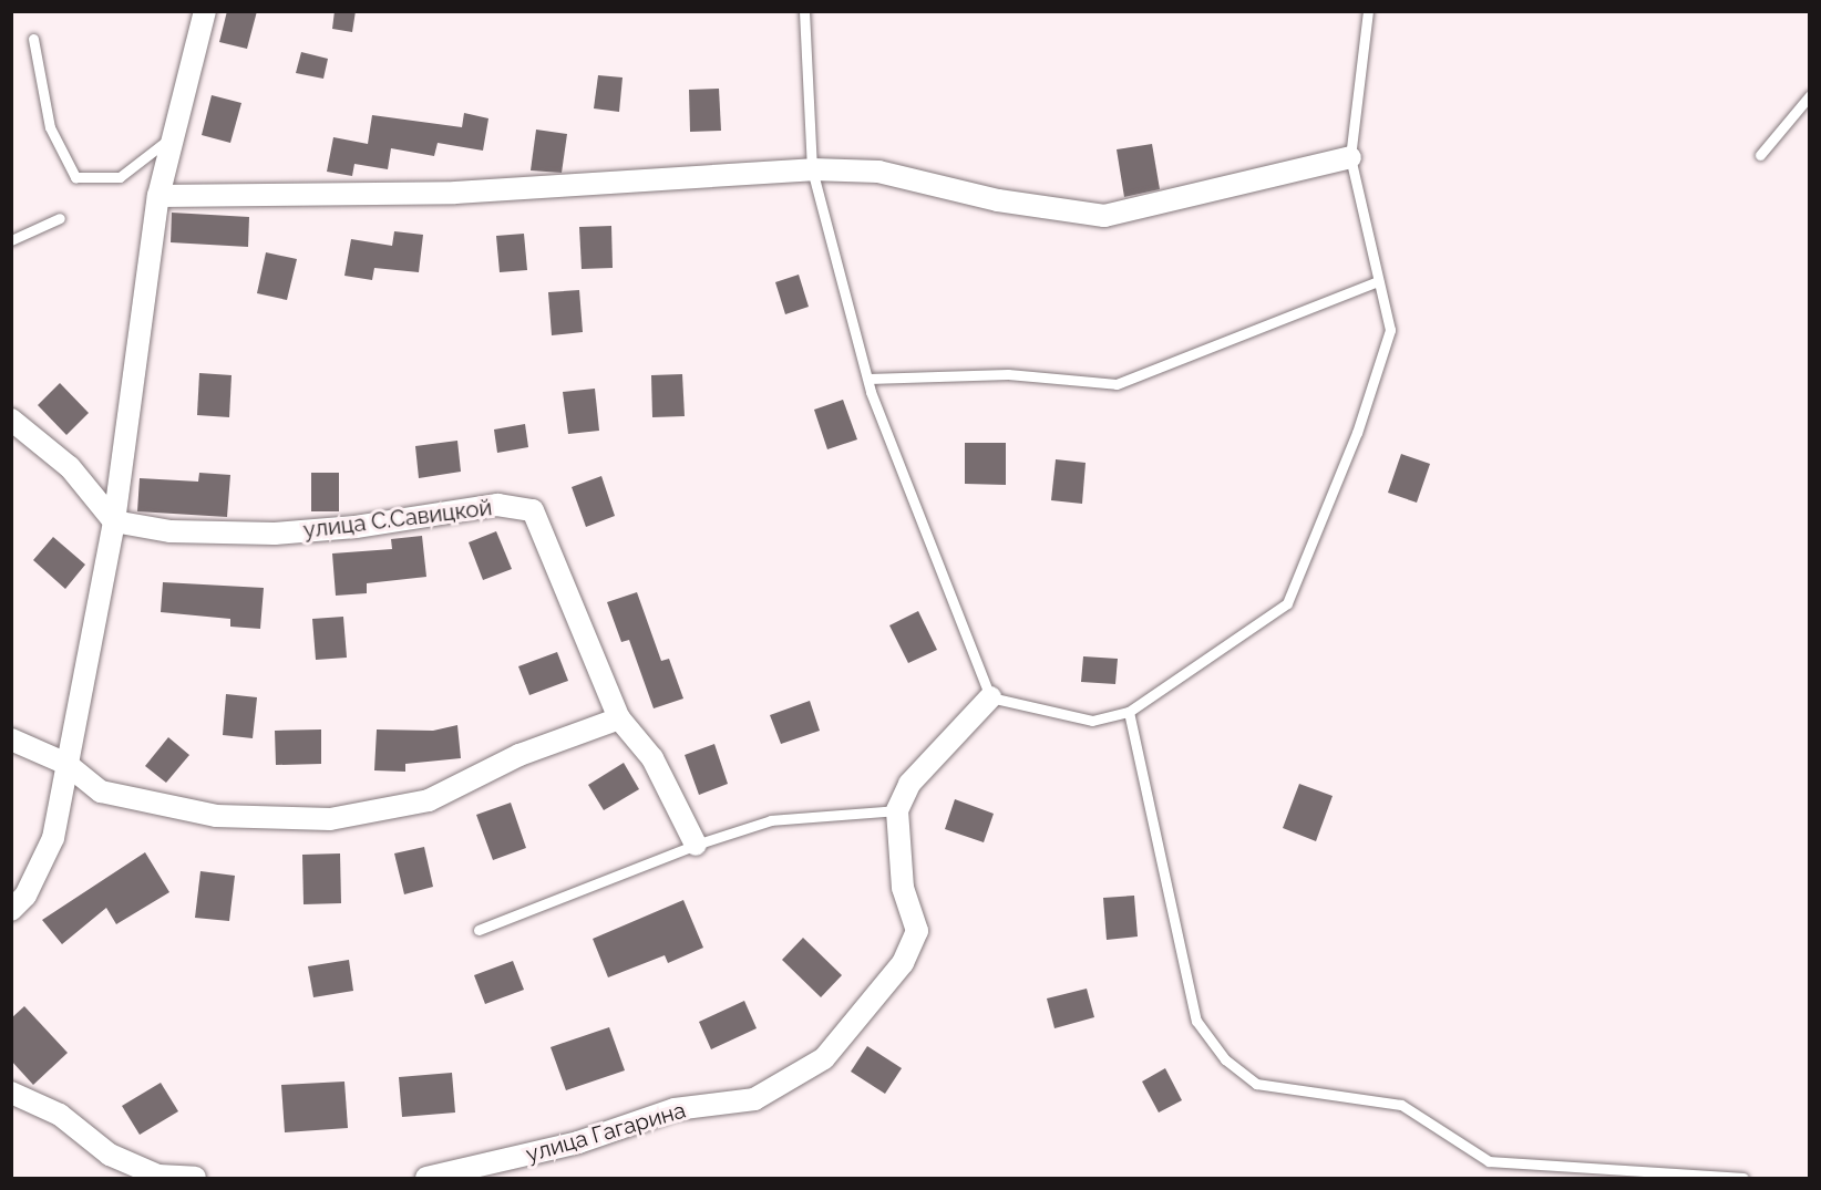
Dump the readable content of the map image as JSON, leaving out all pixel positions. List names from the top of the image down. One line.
{"streets":{"street":["улица С.Савицкой","улица Гагарина"]}}
